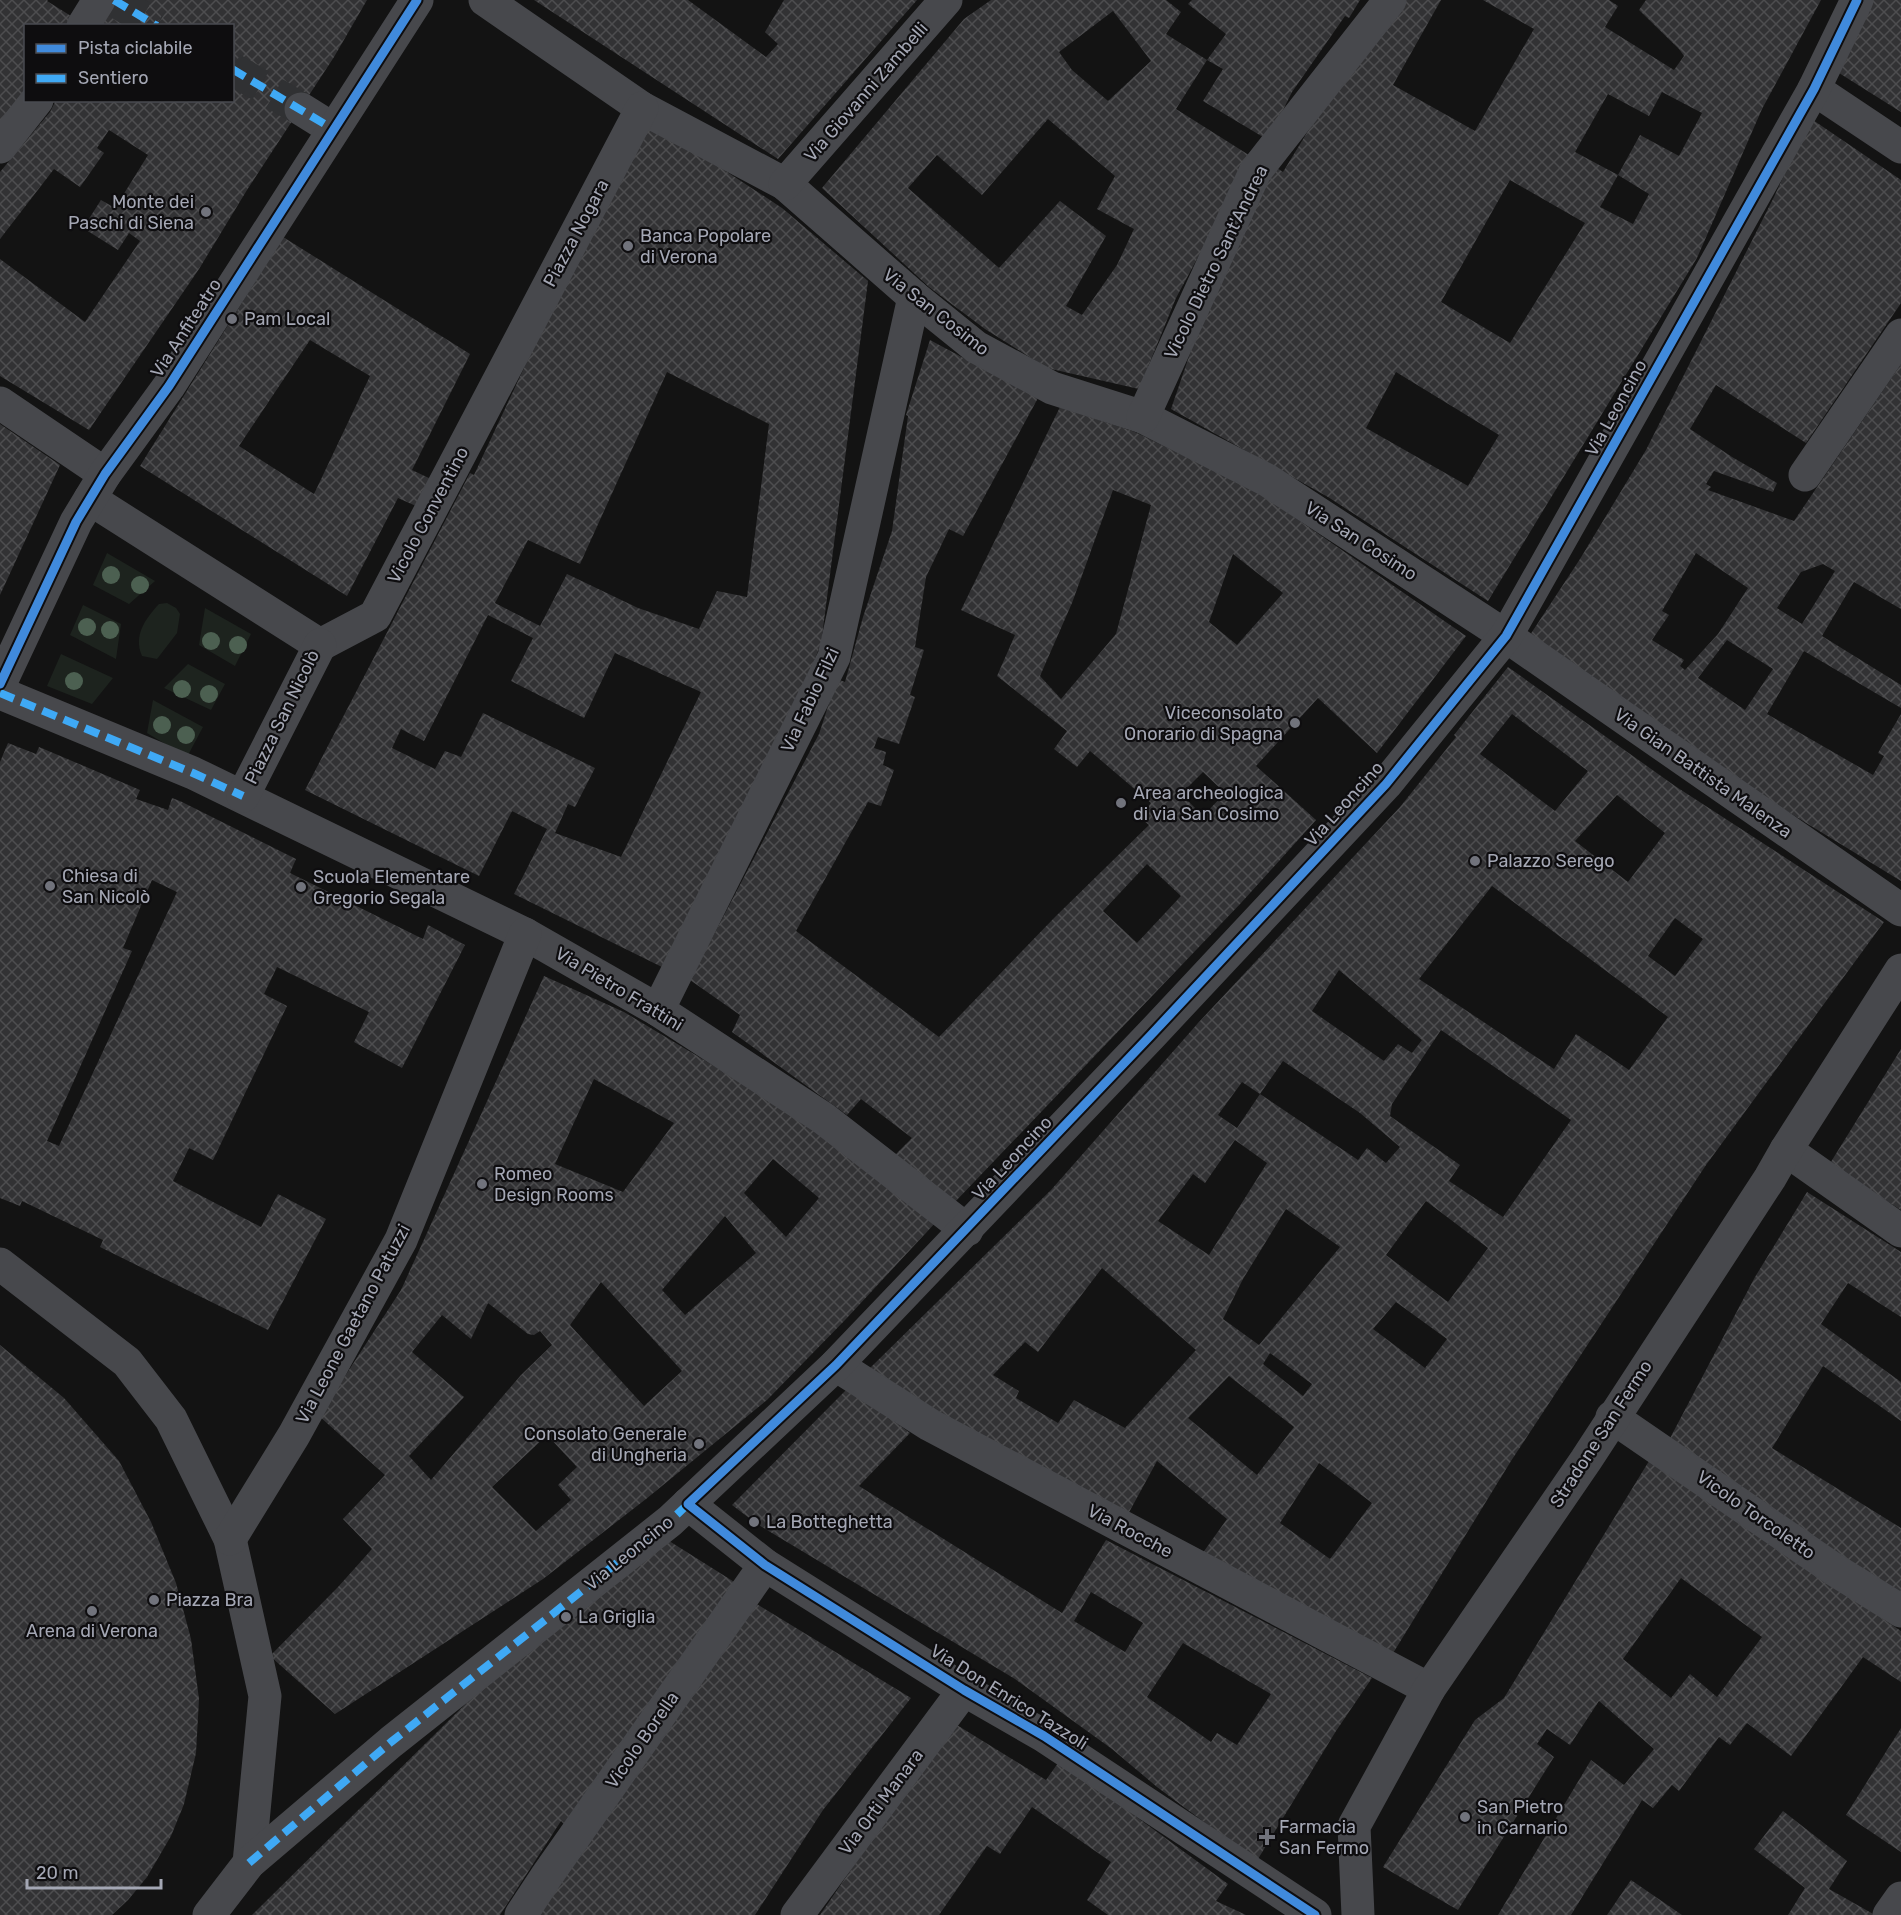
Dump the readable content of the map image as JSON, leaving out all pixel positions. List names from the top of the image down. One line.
{"streets":{"street":["Via Giovanni Zambelli","Piazza Nogara","Vicolo Dietro Sant'Andrea","Via San Cosimo","Via Anfiteatro","Via Leoncino","Vicolo Conventino","Via Fabio Filzi","Piazza San Nicolò","Via Gian Battista Malenza","Via Pietro Frattini","Via Leone Gaetano Patuzzi","Stradone San Fermo","Vicolo Torcoletto","Via Rocche","Via Don Enrico Tazzoli","Vicolo Borella","Via Orti Manara"]},"crossings":[["Via Giovanni Zambelli","Via San Cosimo"],["Piazza Nogara","Via San Cosimo"],["Piazza Nogara","Vicolo Conventino"],["Vicolo Dietro Sant'Andrea","Via San Cosimo"],["Via San Cosimo","Via Leoncino"],["Via San Cosimo","Via Fabio Filzi"],["Via San Cosimo","Via Gian Battista Malenza"],["Via Anfiteatro","Piazza San Nicolò"],["Via Leoncino","Via Gian Battista Malenza"],["Via Leoncino","Via Pietro Frattini"],["Via Leoncino","Via Rocche"],["Via Leoncino","Via Don Enrico Tazzoli"],["Vicolo Conventino","Piazza San Nicolò"],["Via Fabio Filzi","Via Pietro Frattini"],["Piazza San Nicolò","Via Pietro Frattini"],["Via Pietro Frattini","Via Leone Gaetano Patuzzi"],["Stradone San Fermo","Vicolo Torcoletto"],["Stradone San Fermo","Via Rocche"],["Via Don Enrico Tazzoli","Vicolo Borella"],["Via Don Enrico Tazzoli","Via Orti Manara"]],"places":{"other":["Monte dei Paschi di Siena","Banca Popolare di Verona","Pam Local","Viceconsolato Onorario di Spagna","Area archeologica di via San Cosimo","Palazzo Serego","Chiesa di San Nicolò","Scuola Elementare Gregorio Segala","Romeo Design Rooms","Consolato Generale di Ungheria","La Botteghetta","Piazza Bra","Arena di Verona","La Griglia","San Pietro in Carnario"],"health":["Farmacia San Fermo"]},"legend":["Pista ciclabile","Sentiero"],"scale_bar":"20 m"}
